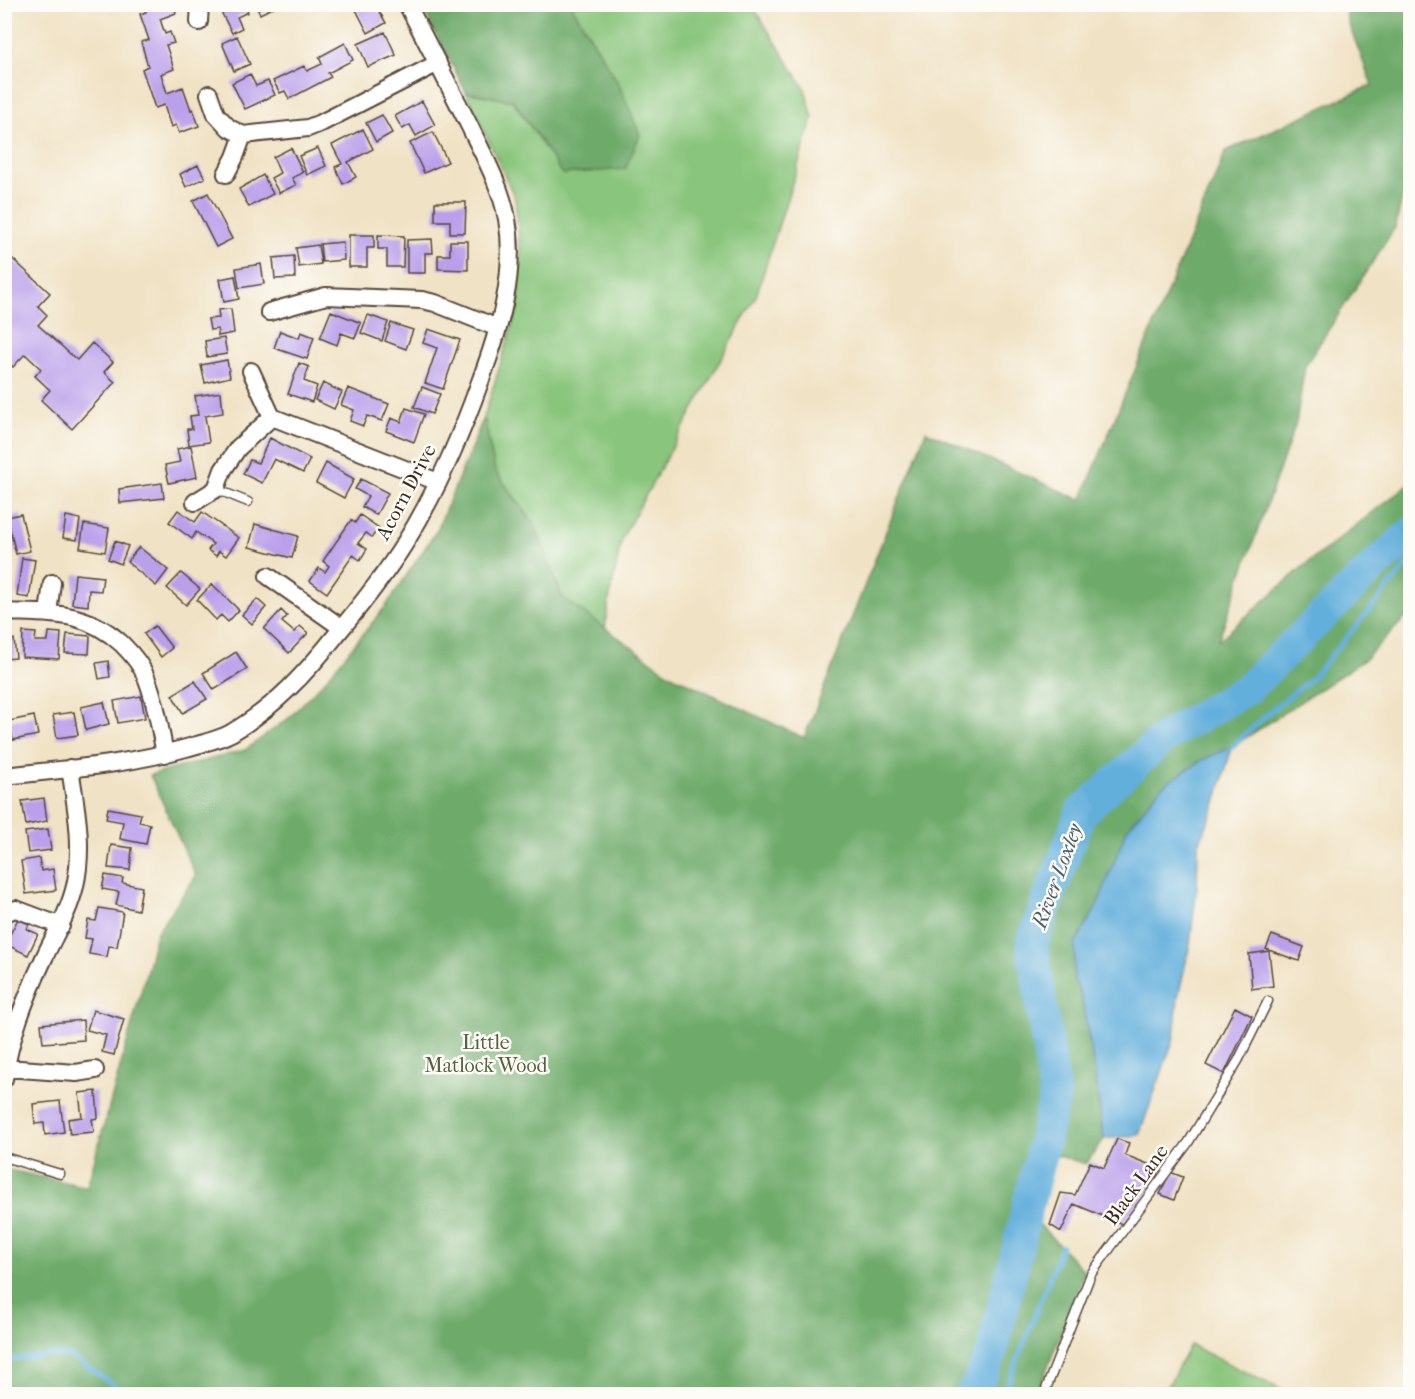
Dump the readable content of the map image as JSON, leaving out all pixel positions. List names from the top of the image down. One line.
{"streets":{"street":["Acorn Drive"],"lane":["Black Lane"]},"water":["River Loxley"],"parks":["Little Matlock Wood"]}
